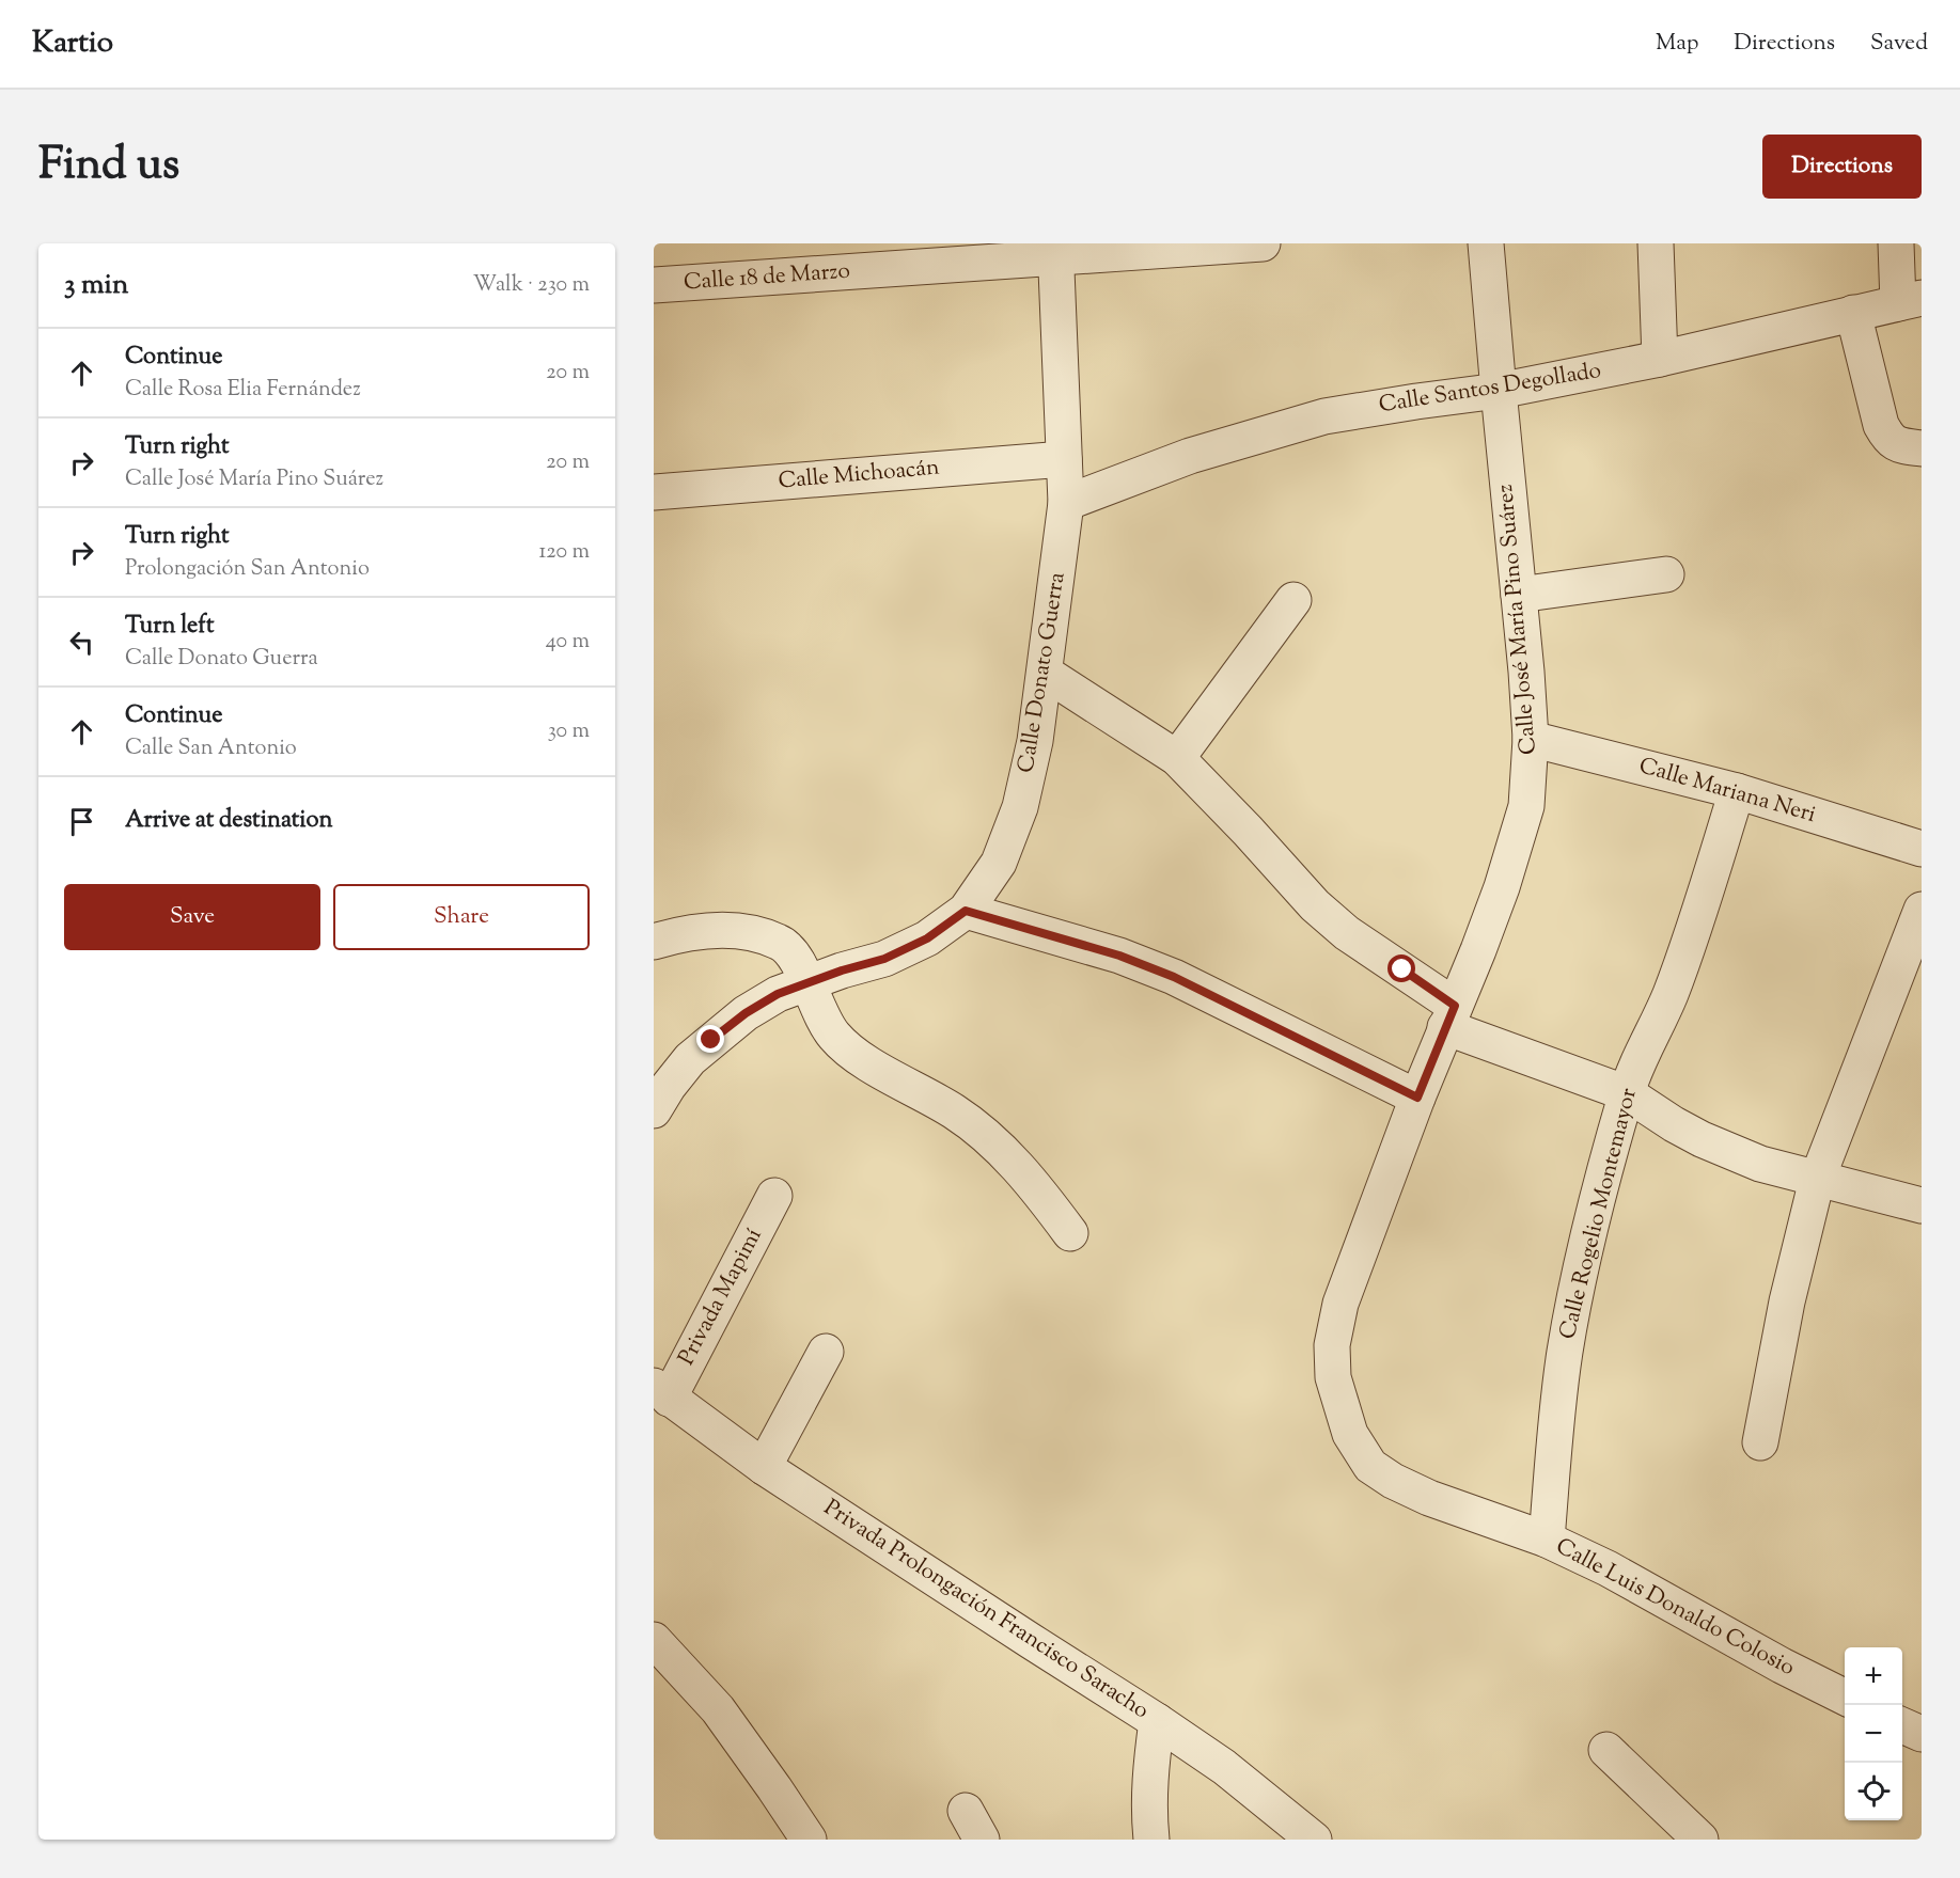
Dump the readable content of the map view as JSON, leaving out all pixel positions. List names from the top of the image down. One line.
{"streets":{"street":["Calle 18 de Marzo","Calle Santos Degollado","Calle Michoacán","Calle José María Pino Suárez","Calle Donato Guerra","Calle Mariana Neri","Calle Rogelio Montemayor","Privada Mapimí","Calle Luis Donaldo Colosio","Privada Prolongación Francisco Saracho"]},"crossings":[["Calle 18 de Marzo","Calle Donato Guerra"],["Calle Santos Degollado","Calle José María Pino Suárez"],["Calle Santos Degollado","Calle Donato Guerra"],["Calle Michoacán","Calle Donato Guerra"],["Calle José María Pino Suárez","Calle Mariana Neri"],["Calle José María Pino Suárez","Calle Luis Donaldo Colosio"],["Calle Mariana Neri","Calle Rogelio Montemayor"],["Calle Rogelio Montemayor","Calle Luis Donaldo Colosio"],["Privada Mapimí","Privada Prolongación Francisco Saracho"]],"page":{"header":"Kartio","nav":["Map","Directions","Saved"],"title":"Find us","buttons":["Directions",["Save","Share"]],"heading":["3 min","Walk · 230 m"],"list":[["Continue","Calle Rosa Elia Fernández","20 m"],["Turn right","Calle José María Pino Suárez","20 m"],["Turn right","Prolongación San Antonio","120 m"],["Turn left","Calle Donato Guerra","40 m"],["Continue","Calle San Antonio","30 m"],"Arrive at destination"],"map_buttons":["+","−"]}}
